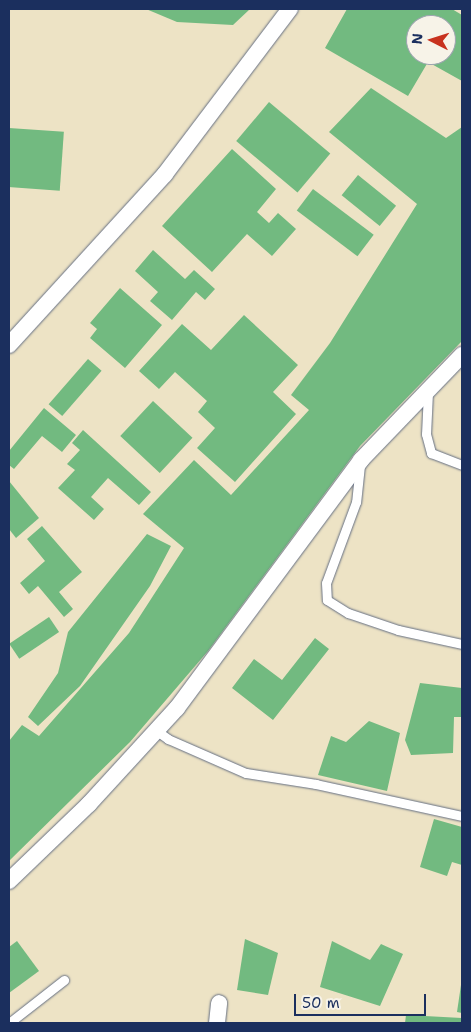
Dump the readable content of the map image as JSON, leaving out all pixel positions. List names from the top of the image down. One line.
{"scale_bar":"50 m","north":"left"}
